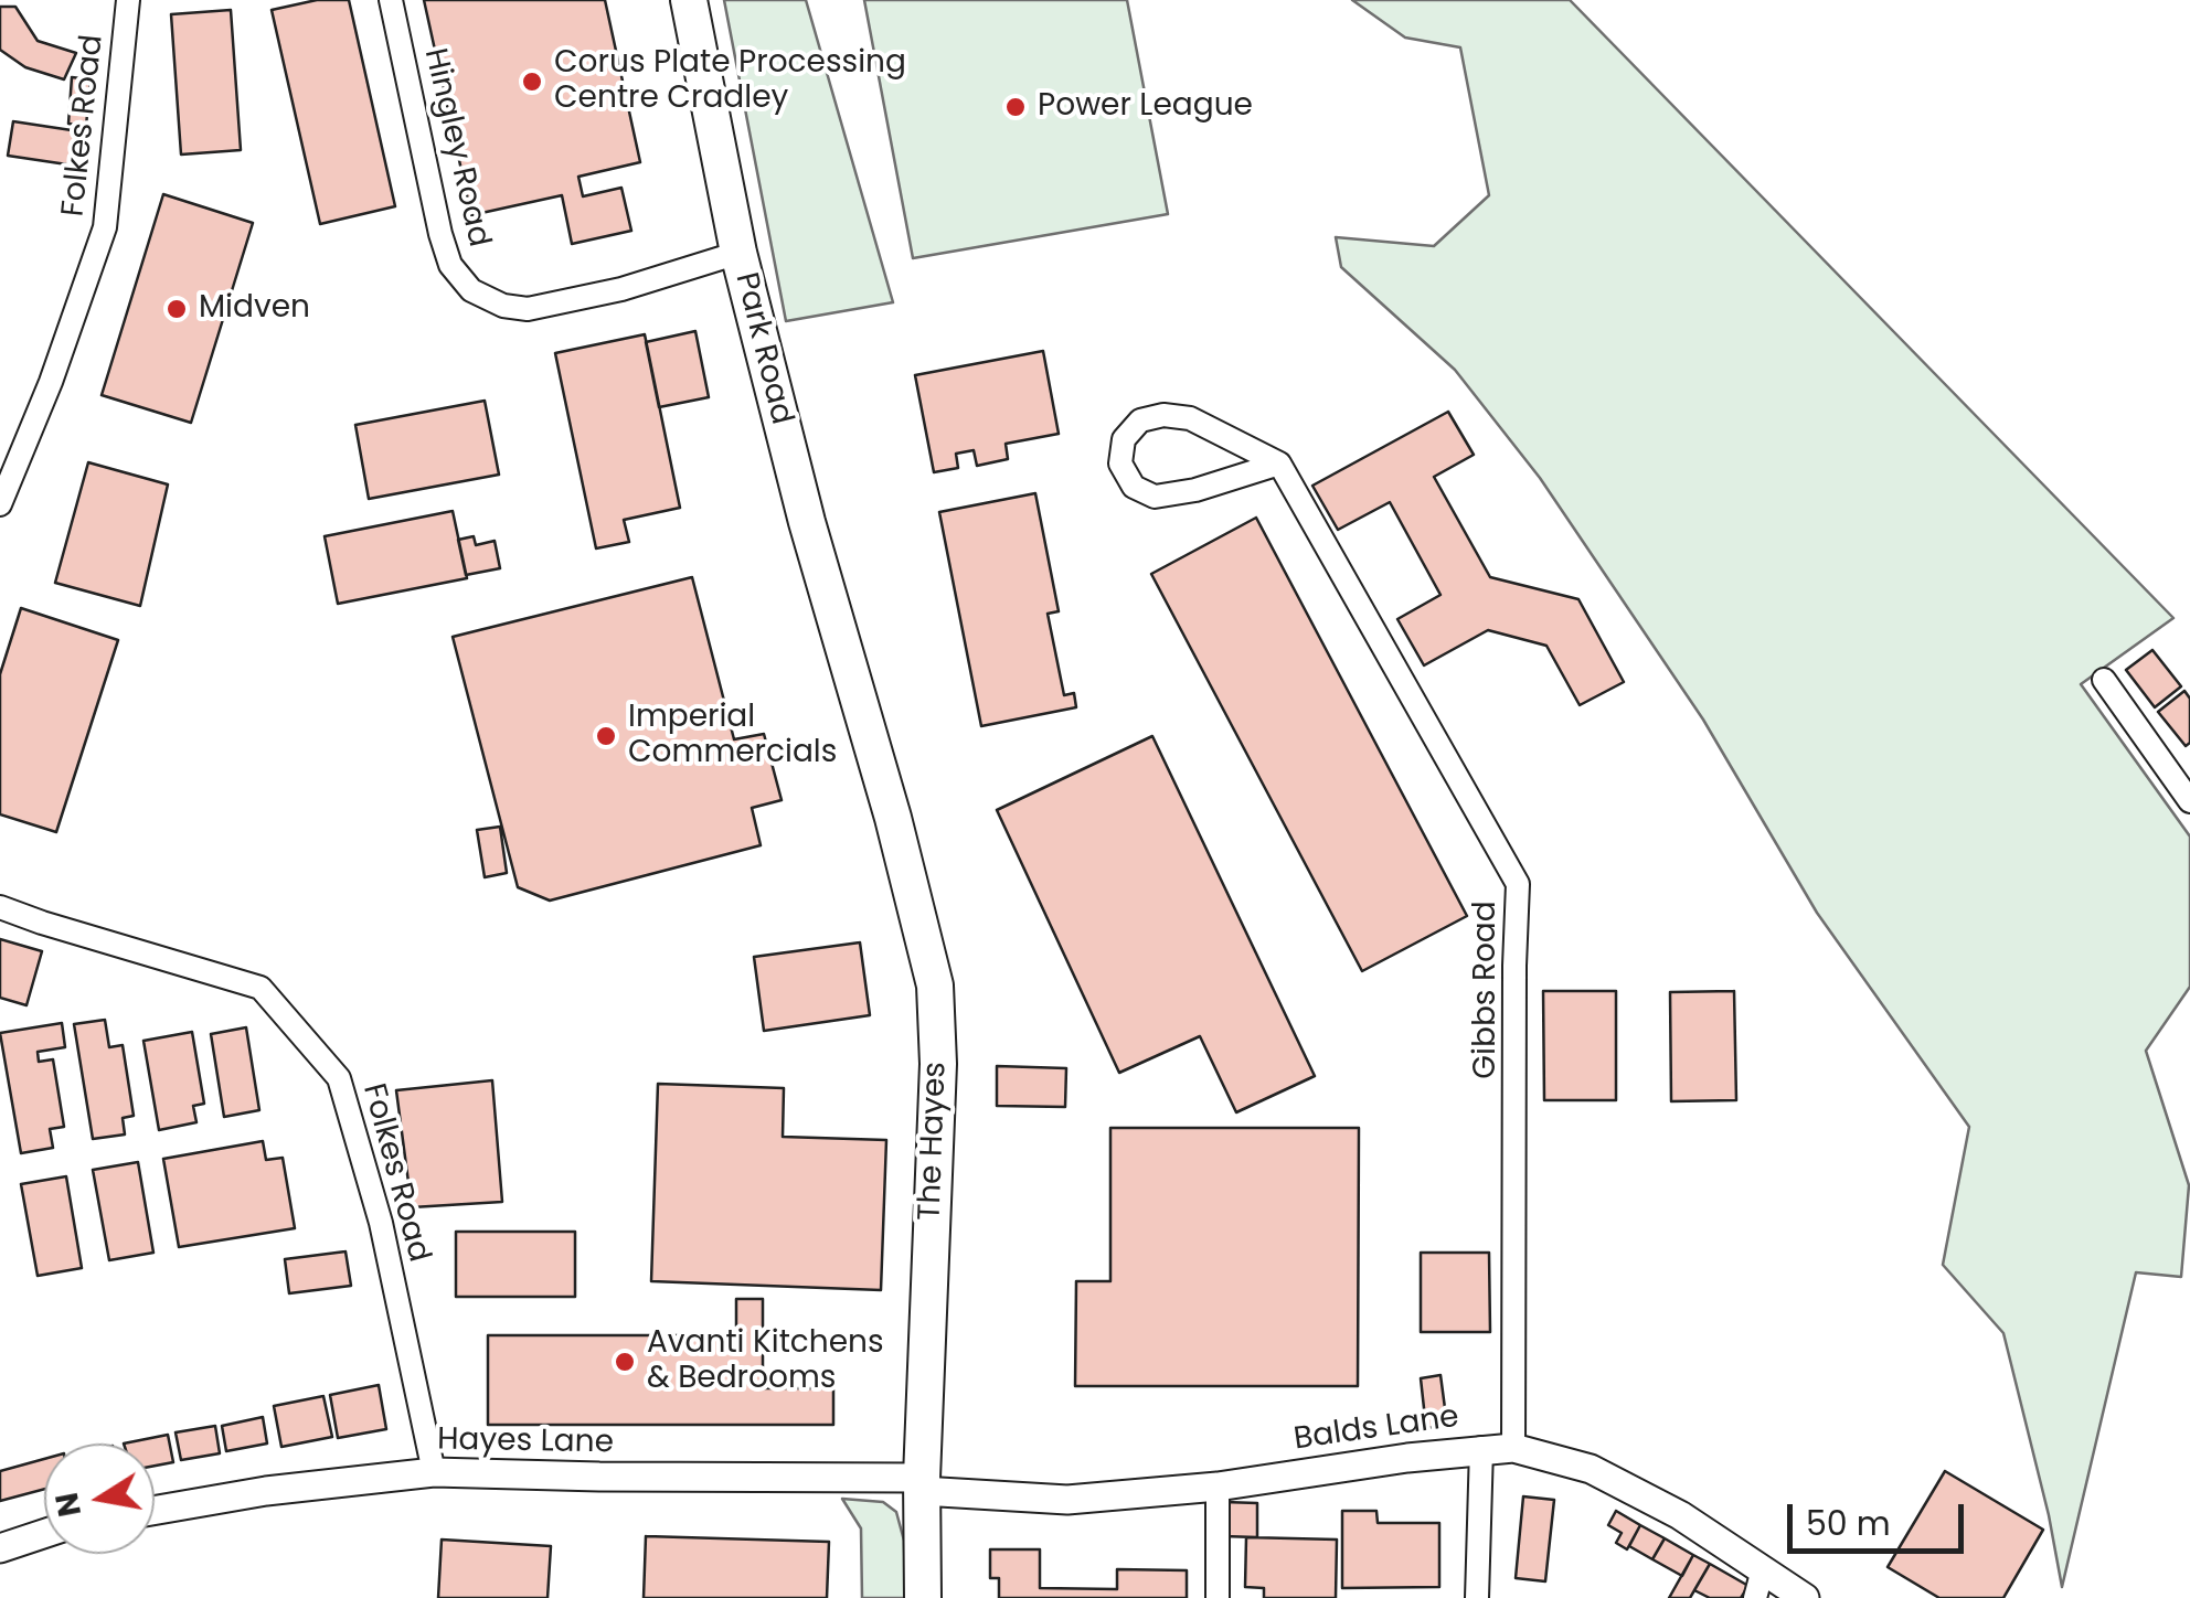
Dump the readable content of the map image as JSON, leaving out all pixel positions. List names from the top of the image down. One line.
{"streets":{"highway":["Park Road","The Hayes"],"street":["Folkes Road","Hingley Road","Gibbs Road","Balds Lane","Hayes Lane"]},"crossings":[["Folkes Road","Hayes Lane"],["Hingley Road","Park Road"],["Park Road","The Hayes"],["Gibbs Road","Balds Lane"],["The Hayes","Balds Lane"],["The Hayes","Hayes Lane"],["Balds Lane","Hayes Lane"]],"places":["Corus Plate Processing Centre Cradley","Power League","Midven","Imperial Commercials","Avanti Kitchens & Bedrooms"],"scale_bar":"50 m","north":"left"}
